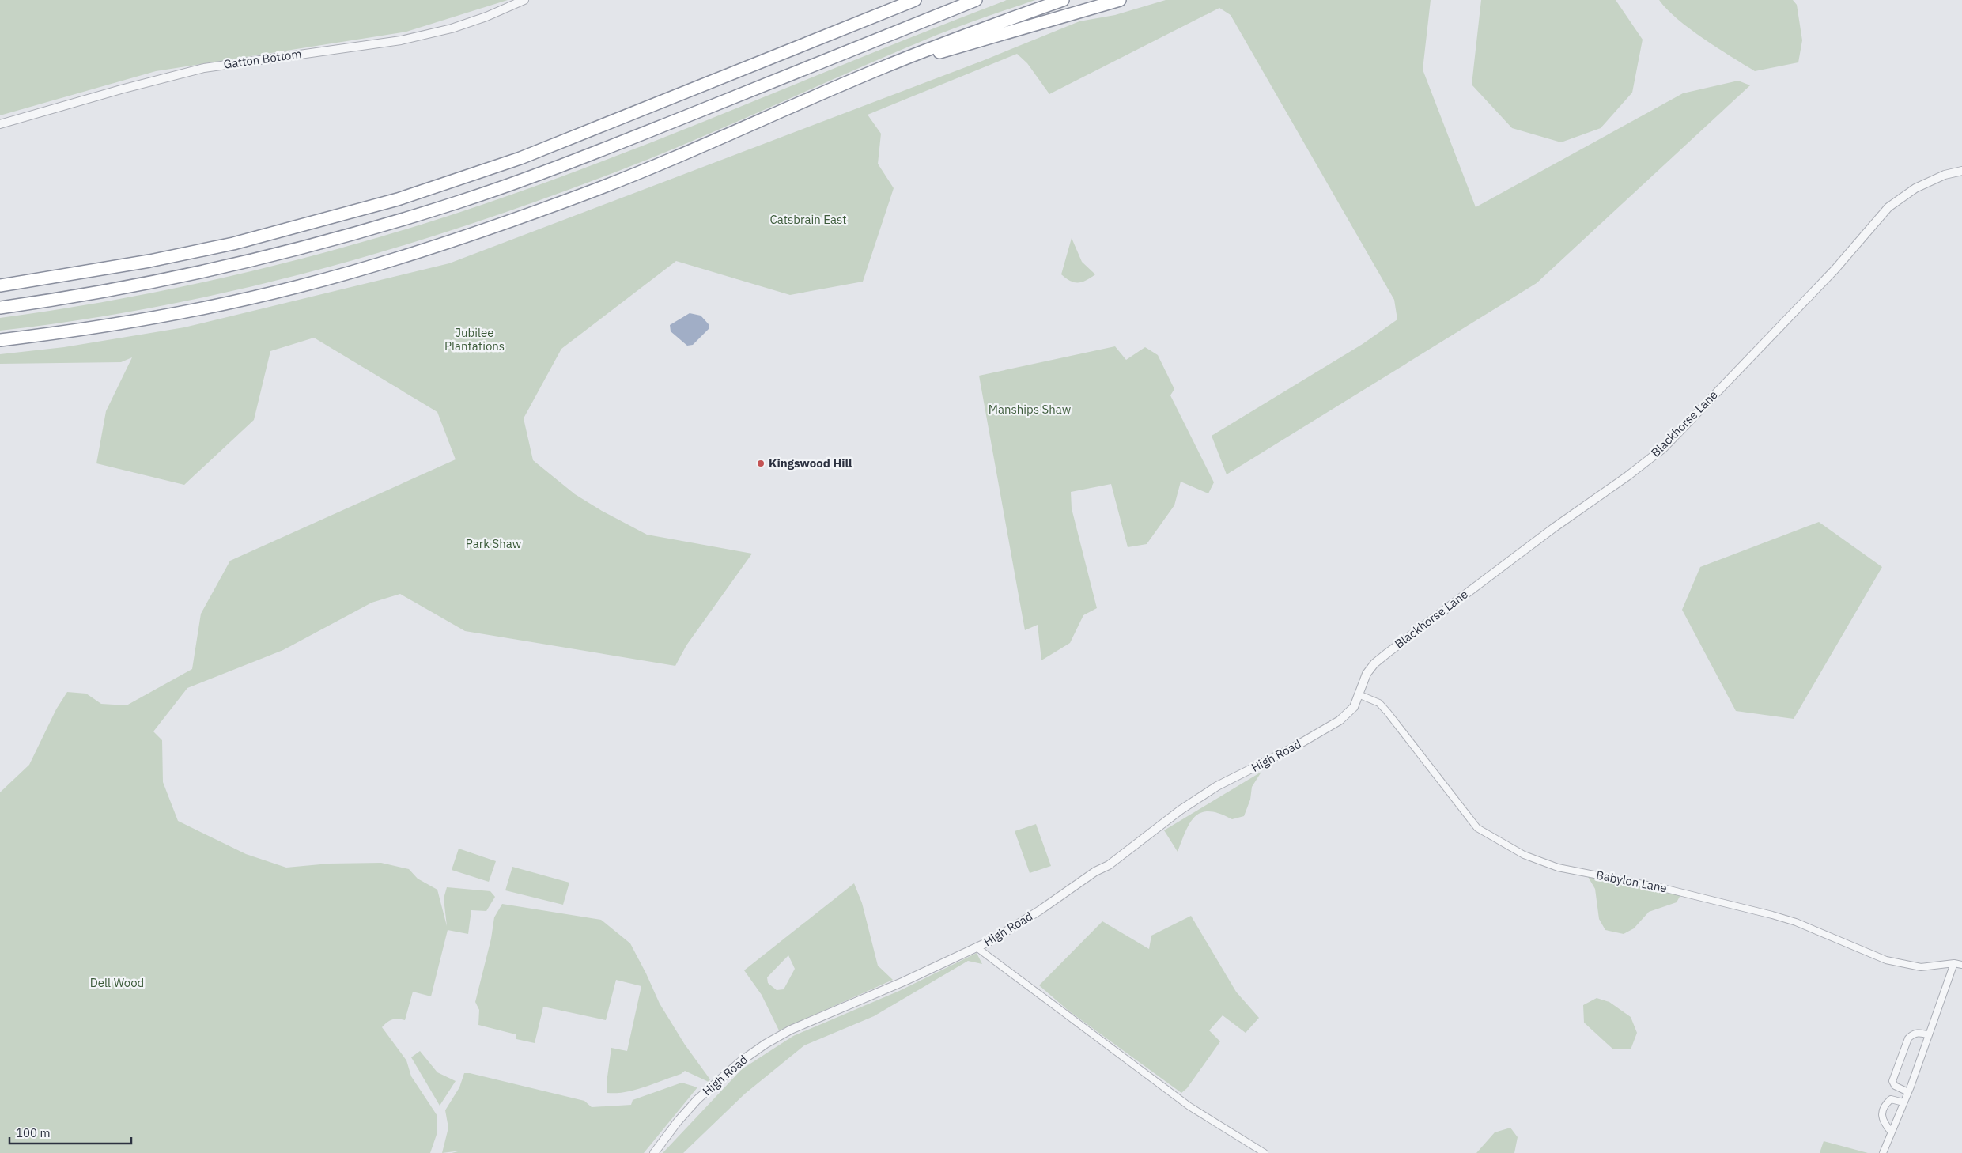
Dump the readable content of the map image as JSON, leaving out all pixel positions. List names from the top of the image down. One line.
{"streets":{"street":["Gatton Bottom","Blackhorse Lane","High Road","Babylon Lane"]},"crossings":[["Blackhorse Lane","High Road"],["Blackhorse Lane","Babylon Lane"],["High Road","Babylon Lane"]],"parks":["Catsbrain East","Jubilee Plantations","Manships Shaw","Park Shaw","Dell Wood"],"places":["Kingswood Hill"],"scale_bar":"100 m"}
